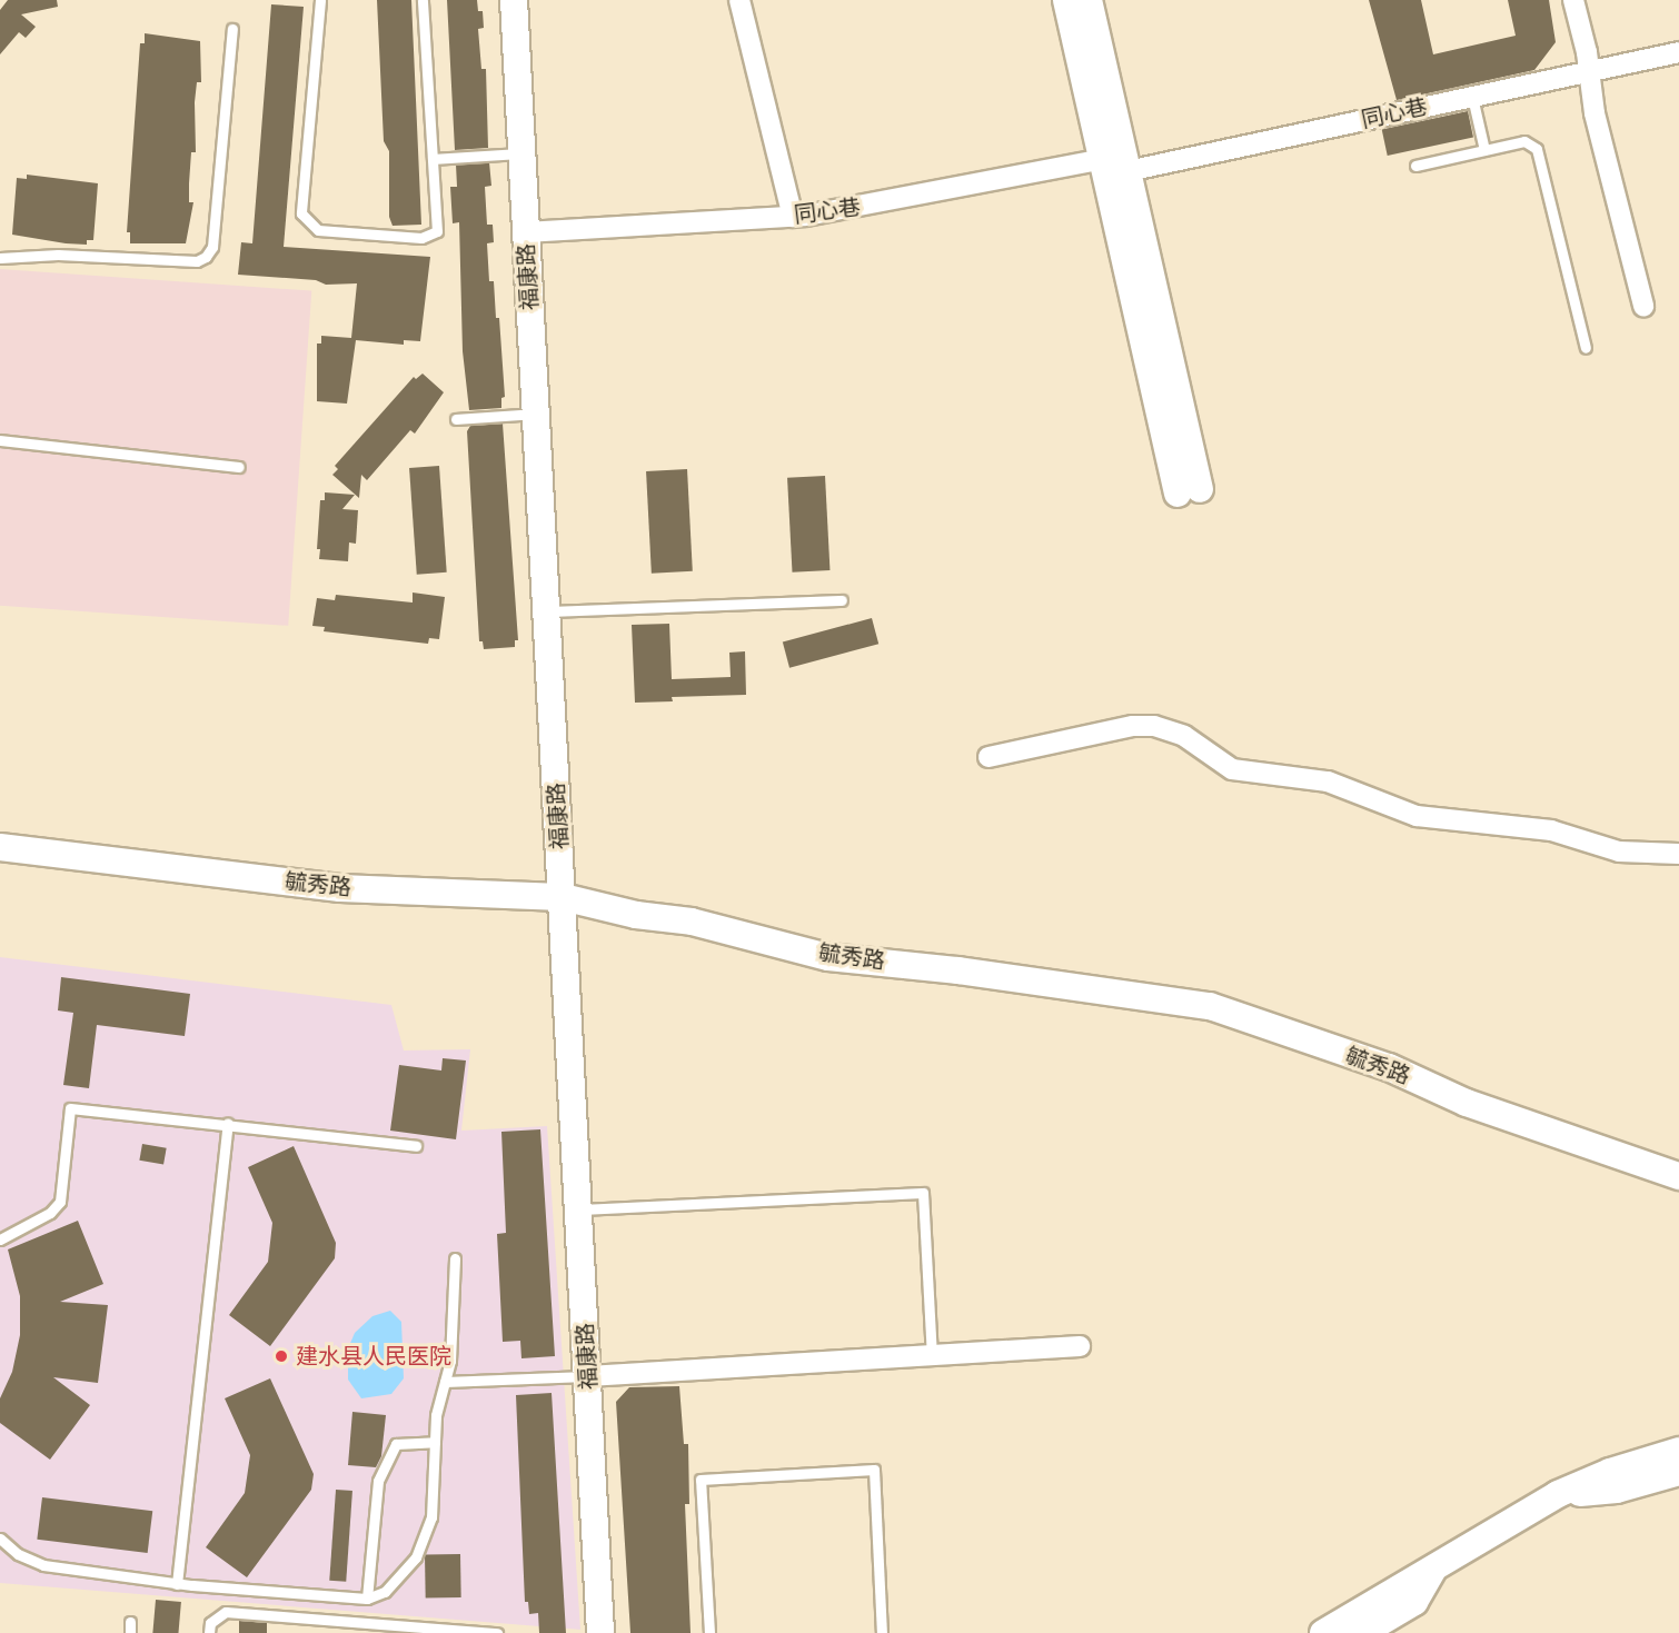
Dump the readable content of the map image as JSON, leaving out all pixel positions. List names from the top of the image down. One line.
{"streets":{"street":["同心巷","福康路","毓秀路"]},"crossings":[["同心巷","福康路"],["福康路","毓秀路"]],"places":["建水县人民医院"]}
